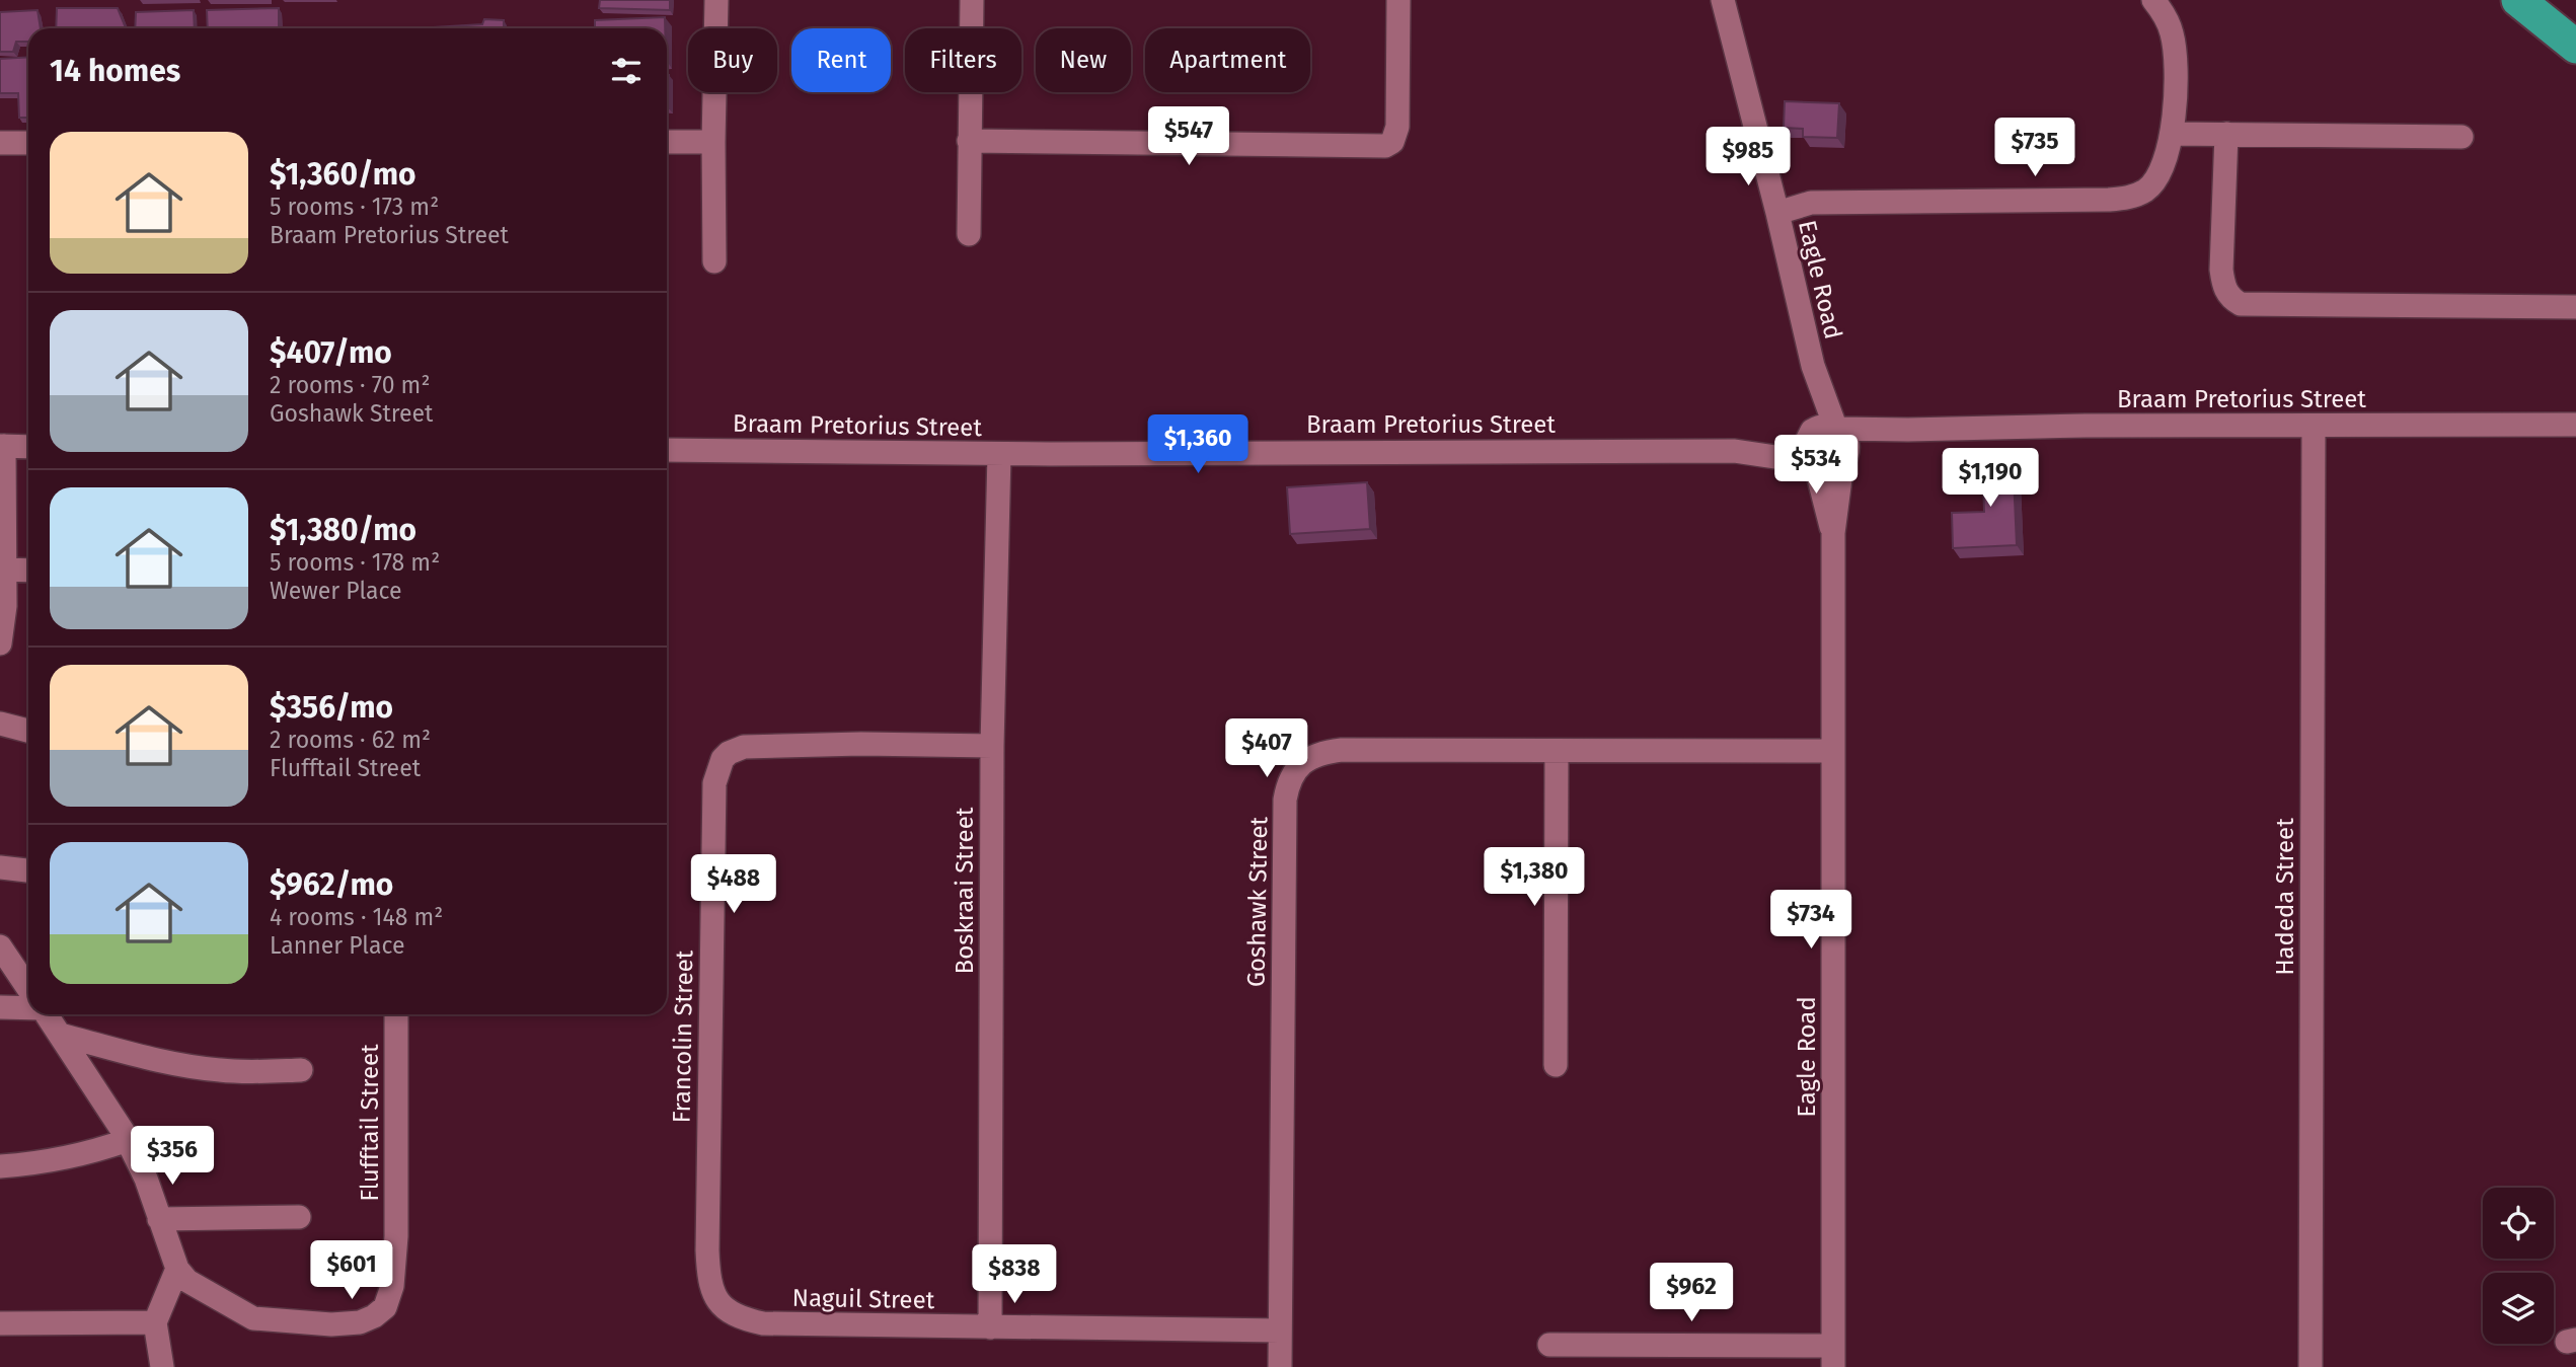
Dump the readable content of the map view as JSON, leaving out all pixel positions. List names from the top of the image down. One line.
{"streets":{"street":["Eagle Road","Braam Pretorius Street","Boskraai Street","Hadeda Street","Goshawk Street","Francolin Street","Flufftail Street","Naguil Street"]},"crossings":[["Eagle Road","Braam Pretorius Street"],["Eagle Road","Goshawk Street"],["Braam Pretorius Street","Boskraai Street"],["Braam Pretorius Street","Hadeda Street"],["Boskraai Street","Francolin Street"],["Boskraai Street","Naguil Street"],["Goshawk Street","Naguil Street"],["Francolin Street","Naguil Street"]],"page":{"chip":["Buy","Rent","Filters","New","Apartment"],"heading":"14 homes","price":["$547","$735","$985","$1,360","$534","$1,190","$407","$1,380","$488","$734","$356","$601","$838","$962"],"list":[{"name":"$1,360/mo","note":"5 rooms · 173 m² · Braam Pretorius Street"},{"name":"$407/mo","note":"2 rooms · 70 m² · Goshawk Street"},{"name":"$1,380/mo","note":"5 rooms · 178 m² · Wewer Place"},{"name":"$356/mo","note":"2 rooms · 62 m² · Flufftail Street"},{"name":"$962/mo","note":"4 rooms · 148 m² · Lanner Place"}]}}
